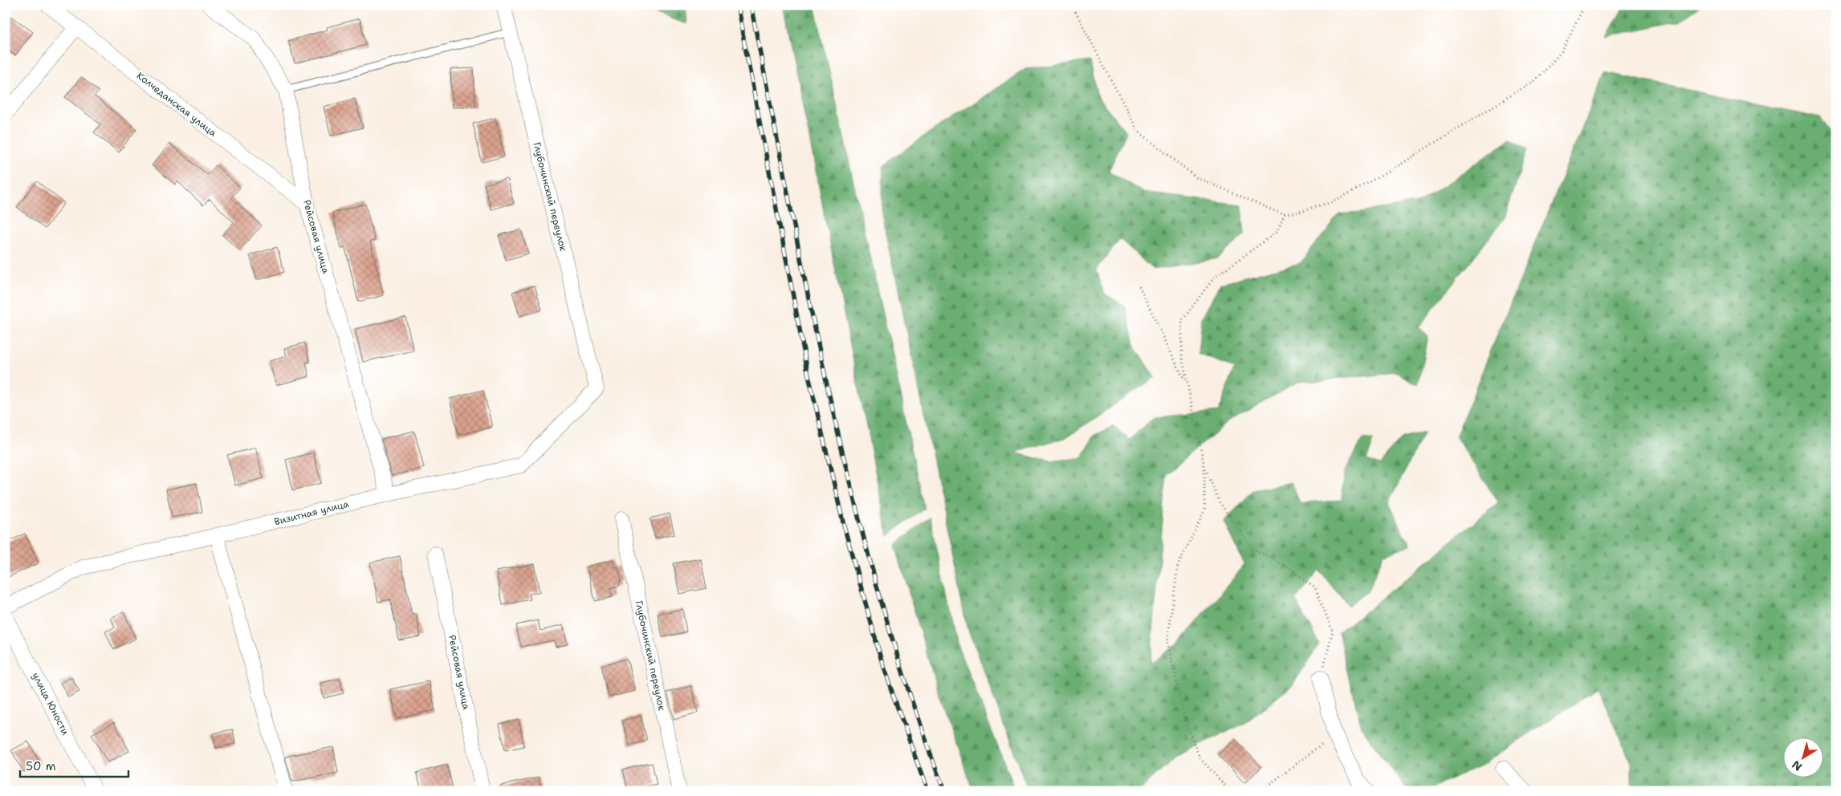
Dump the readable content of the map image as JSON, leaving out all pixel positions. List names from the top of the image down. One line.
{"streets":{"street":["Колчеданская улица","Глубочинский переулок","Рейсовая улица","Визитная улица","улица Юности"]},"crossings":[["Колчеданская улица","Рейсовая улица"],["Глубочинский переулок","Визитная улица"],["Рейсовая улица","Визитная улица"]],"scale_bar":"50 m","north":"bottom left"}
